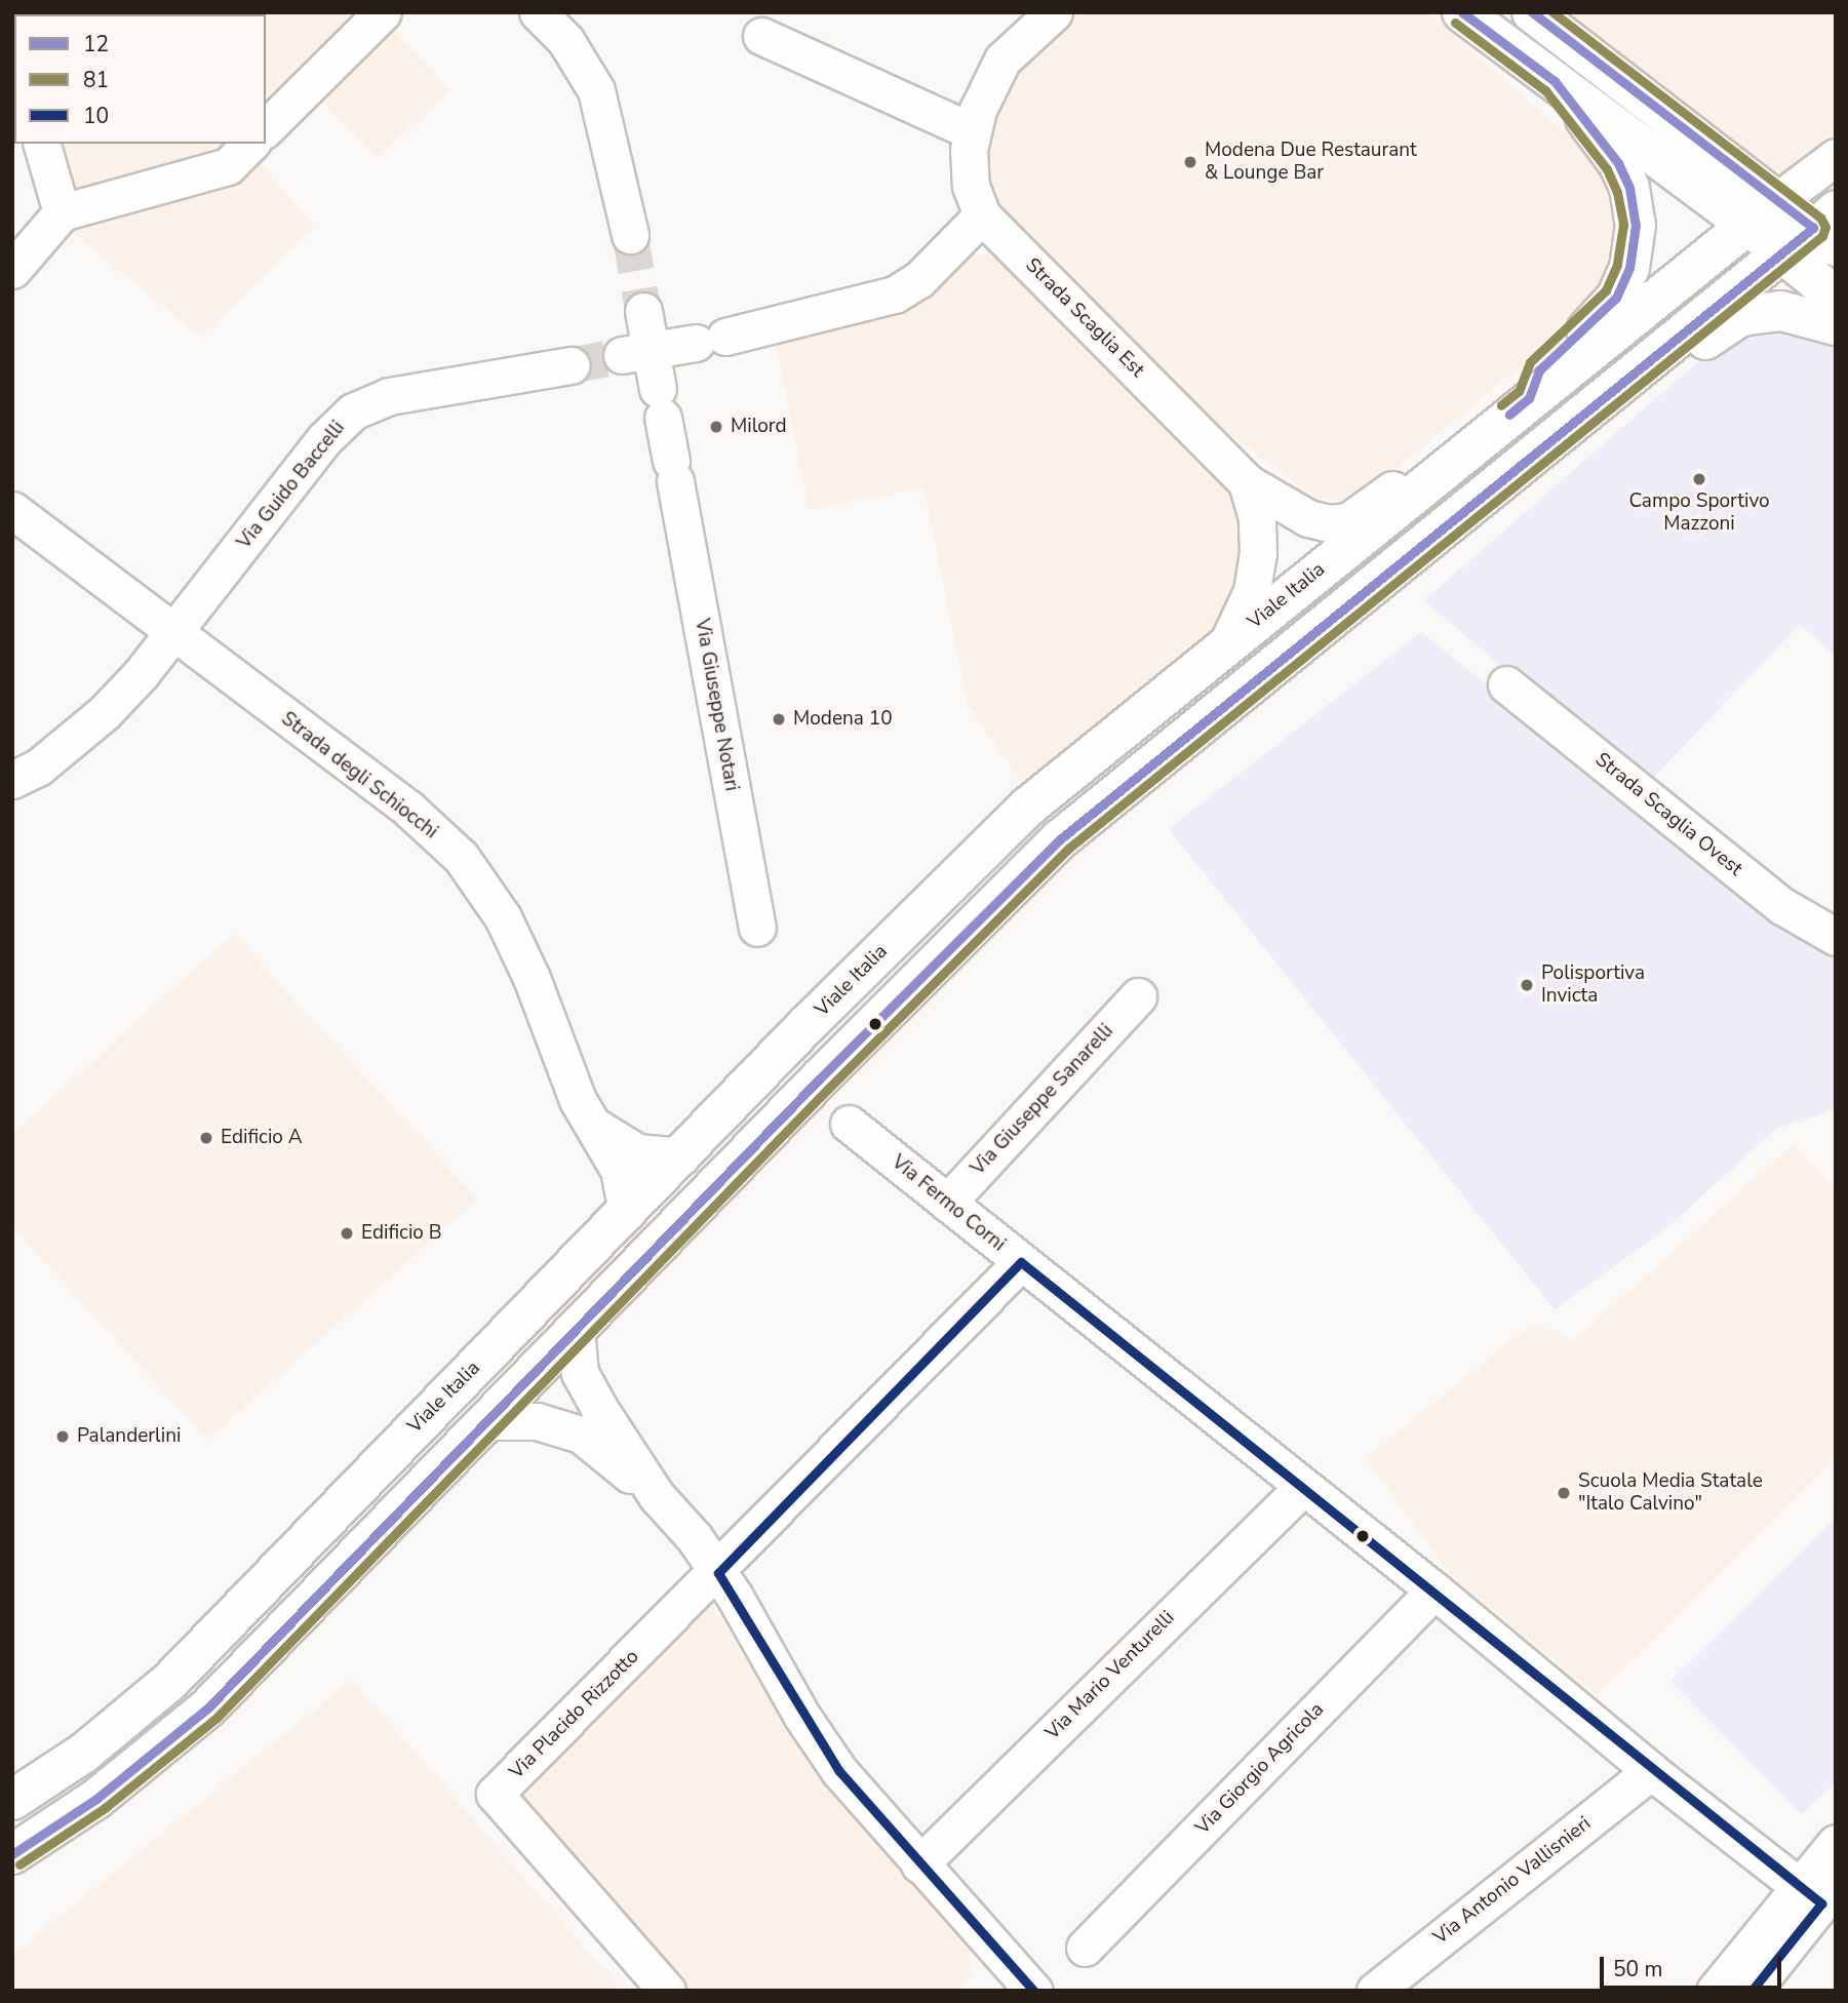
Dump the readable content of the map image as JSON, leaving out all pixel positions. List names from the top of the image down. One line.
{"streets":{"main road":["Viale Italia"],"street":["Strada Scaglia Est","Via Guido Baccelli","Via Giuseppe Notari","Strada degli Schiocchi","Strada Scaglia Ovest","Via Giuseppe Sanarelli","Via Fermo Corni","Via Mario Venturelli","Via Placido Rizzotto","Via Giorgio Agricola","Via Antonio Vallisnieri"]},"crossings":[["Strada Scaglia Est","Viale Italia"],["Via Guido Baccelli","Strada degli Schiocchi"],["Viale Italia","Strada degli Schiocchi"],["Via Giuseppe Sanarelli","Via Fermo Corni"],["Via Fermo Corni","Via Mario Venturelli"],["Via Fermo Corni","Via Giorgio Agricola"],["Via Fermo Corni","Via Antonio Vallisnieri"]],"places":["Modena Due Restaurant & Lounge Bar","Milord","Campo Sportivo Mazzoni","Modena 10","Polisportiva Invicta","Edificio A","Edificio B","Palanderlini","Scuola Media Statale \"Italo Calvino\""],"lines":["transit line 12","transit line 81","transit line 10"],"legend":["12","81","10"],"scale_bar":"50 m"}
